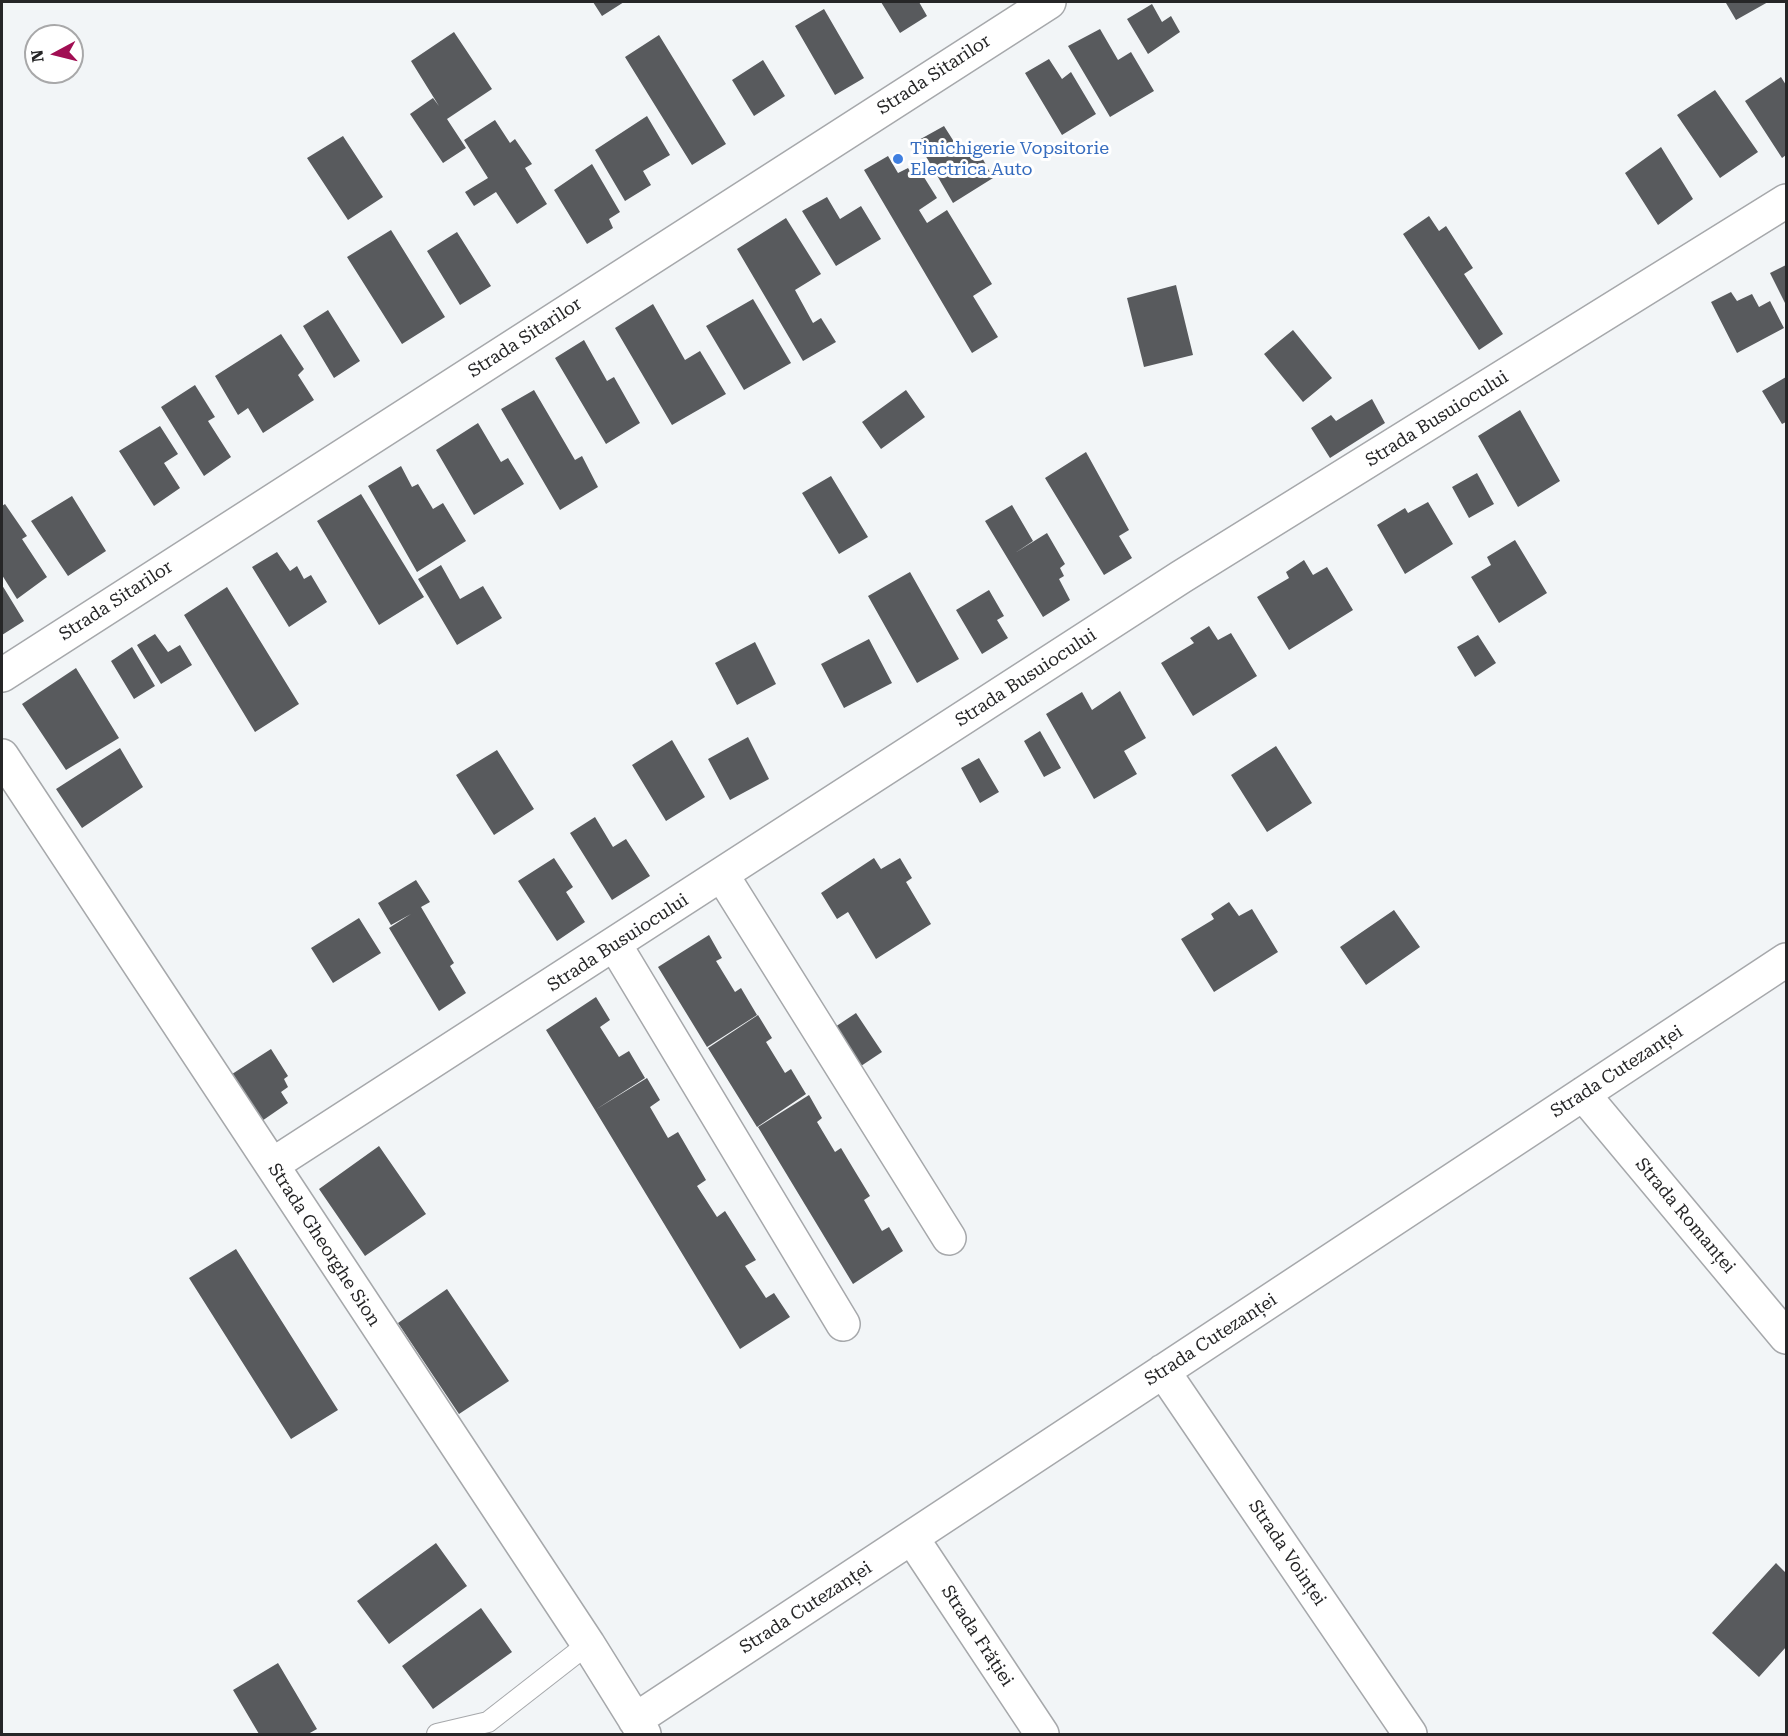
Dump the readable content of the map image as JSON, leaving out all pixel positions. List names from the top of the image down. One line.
{"streets":{"street":["Strada Sitarilor","Strada Busuiocului","Strada Cutezanței","Strada Romanței","Strada Gheorghe Sion","Strada Voinței","Strada Frăției"]},"crossings":[["Strada Busuiocului","Strada Gheorghe Sion"],["Strada Cutezanței","Strada Romanței"],["Strada Cutezanței","Strada Gheorghe Sion"],["Strada Cutezanței","Strada Voinței"],["Strada Cutezanței","Strada Frăției"]],"places":["Tinichigerie Vopsitorie Electrica Auto"],"north":"left"}
